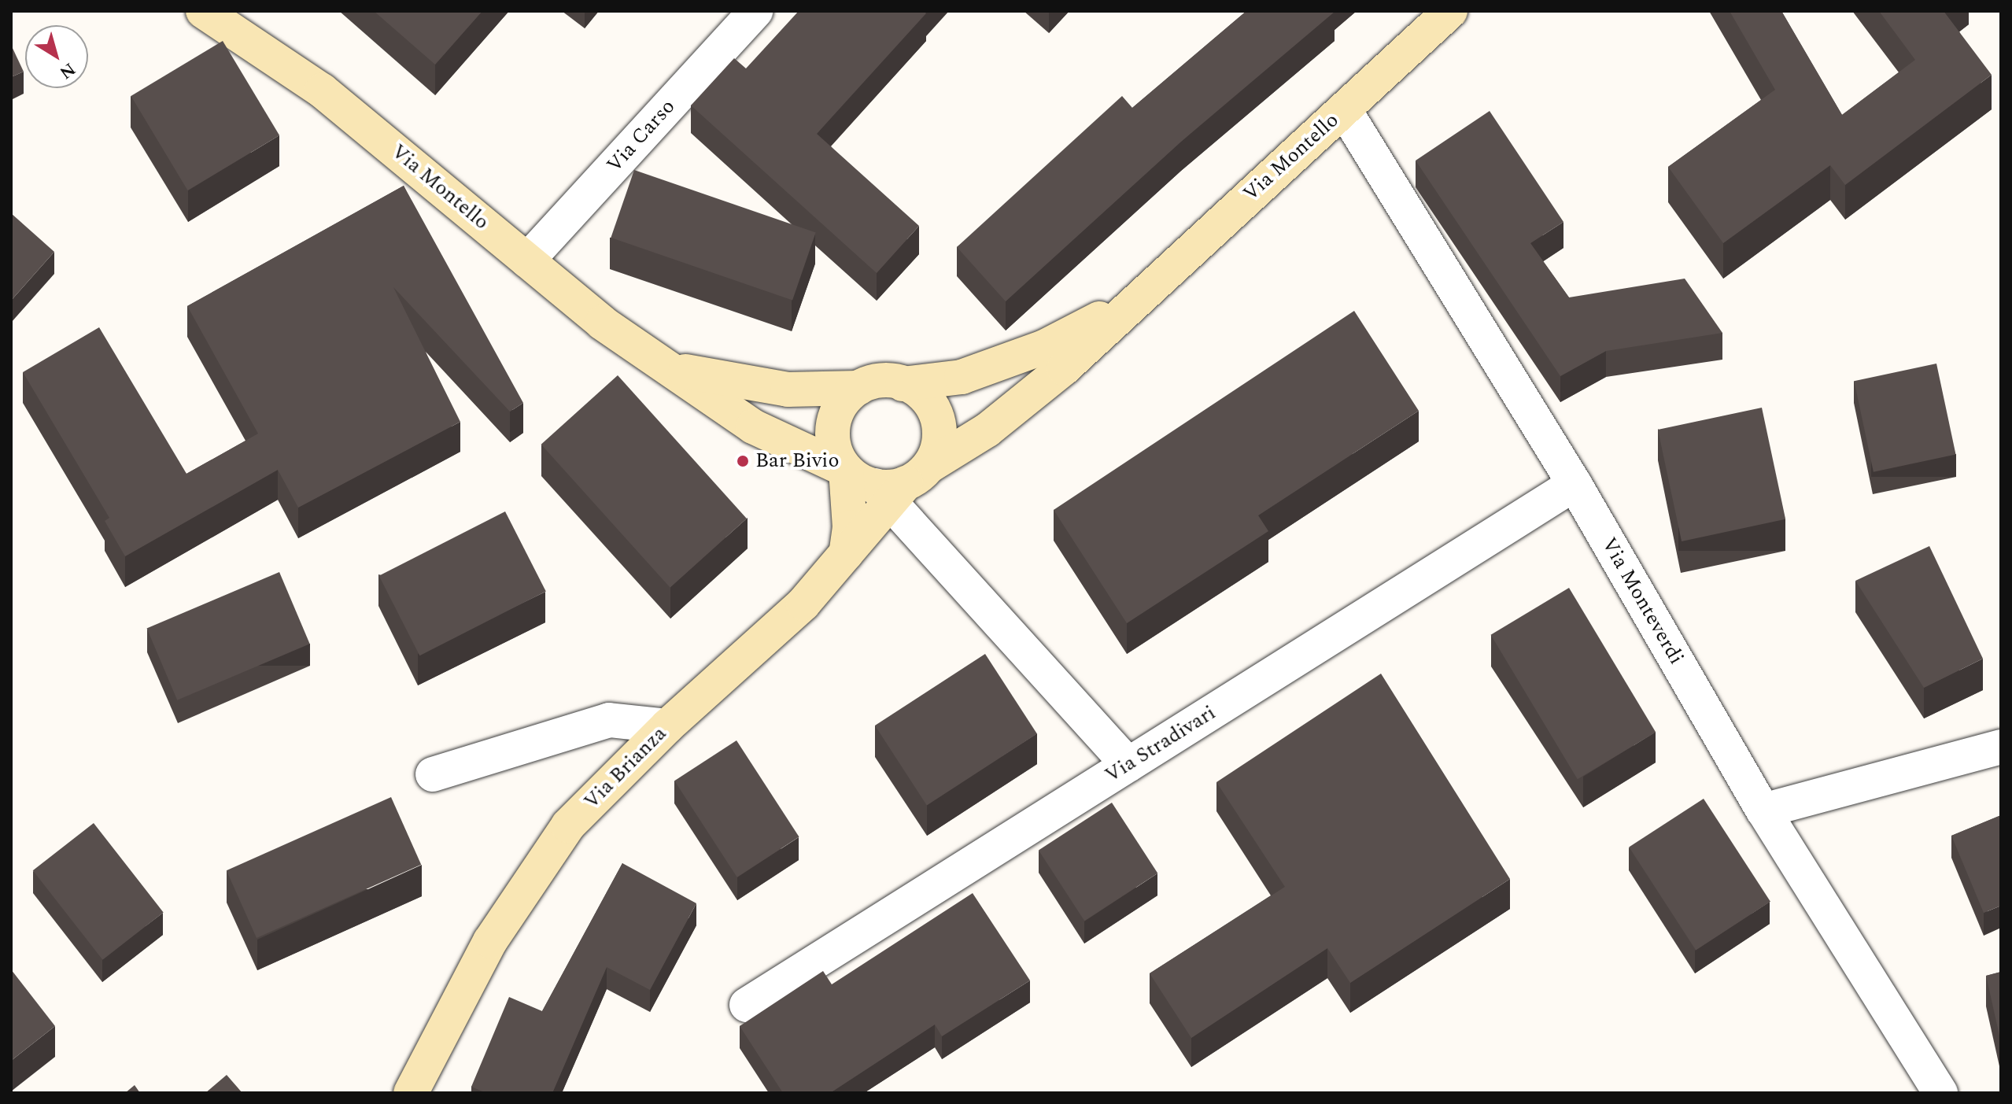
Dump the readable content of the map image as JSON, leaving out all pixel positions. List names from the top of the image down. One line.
{"streets":{"street":["Via Carso","Via Montello","Via Monteverdi","Via Stradivari","Via Brianza"]},"crossings":[["Via Carso","Via Montello"],["Via Montello","Via Monteverdi"],["Via Montello","Via Brianza"],["Via Monteverdi","Via Stradivari"]],"places":["Bar Bivio"],"north":"bottom right"}
